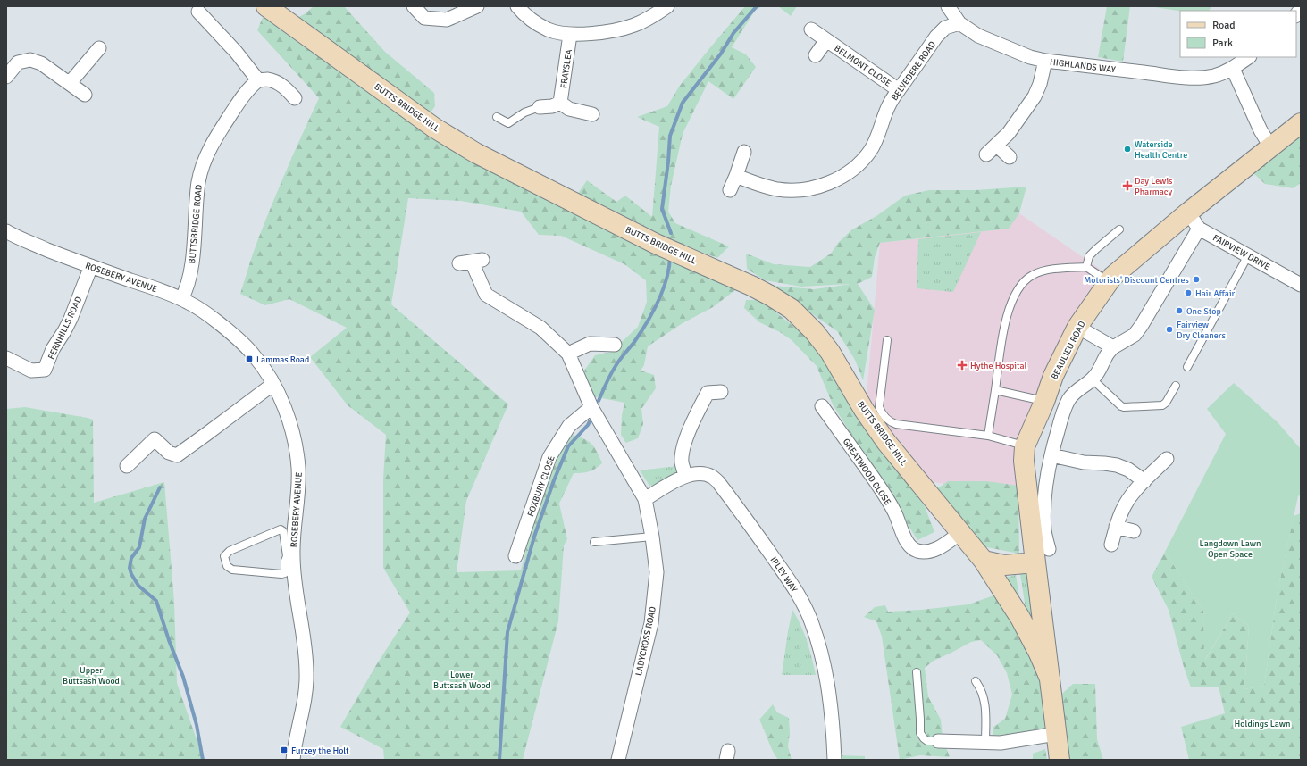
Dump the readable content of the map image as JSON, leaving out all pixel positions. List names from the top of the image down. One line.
{"streets":{"street":["BELMONT CLOSE","HIGHLANDS WAY","FRAYSLEA","BELVEDERE ROAD","BUTTS BRIDGE HILL","BUTTSBRIDGE ROAD","FAIRVIEW DRIVE","ROSEBERY AVENUE","FERNHILLS ROAD","BEAULIEU ROAD","GREATWOOD CLOSE","FOXBURY CLOSE","IPLEY WAY","LADYCROSS ROAD"]},"crossings":[["BELMONT CLOSE","BELVEDERE ROAD"],["HIGHLANDS WAY","BELVEDERE ROAD"],["BUTTS BRIDGE HILL","BEAULIEU ROAD"],["BUTTS BRIDGE HILL","GREATWOOD CLOSE"],["BUTTSBRIDGE ROAD","ROSEBERY AVENUE"],["FAIRVIEW DRIVE","BEAULIEU ROAD"],["ROSEBERY AVENUE","FERNHILLS ROAD"],["FOXBURY CLOSE","LADYCROSS ROAD"],["IPLEY WAY","LADYCROSS ROAD"]],"parks":["Langdown Lawn Open Space","Upper Buttsash Wood","Lower Buttsash Wood","Holdings Lawn"],"places":{"other":["Waterside Health Centre","Motorists' Discount Centres","Hair Affair","One Stop","Fairview Dry Cleaners"],"health":["Day Lewis Pharmacy","Hythe Hospital"],"transit":["Lammas Road","Furzey the Holt"]},"legend":["Road","Park"]}
